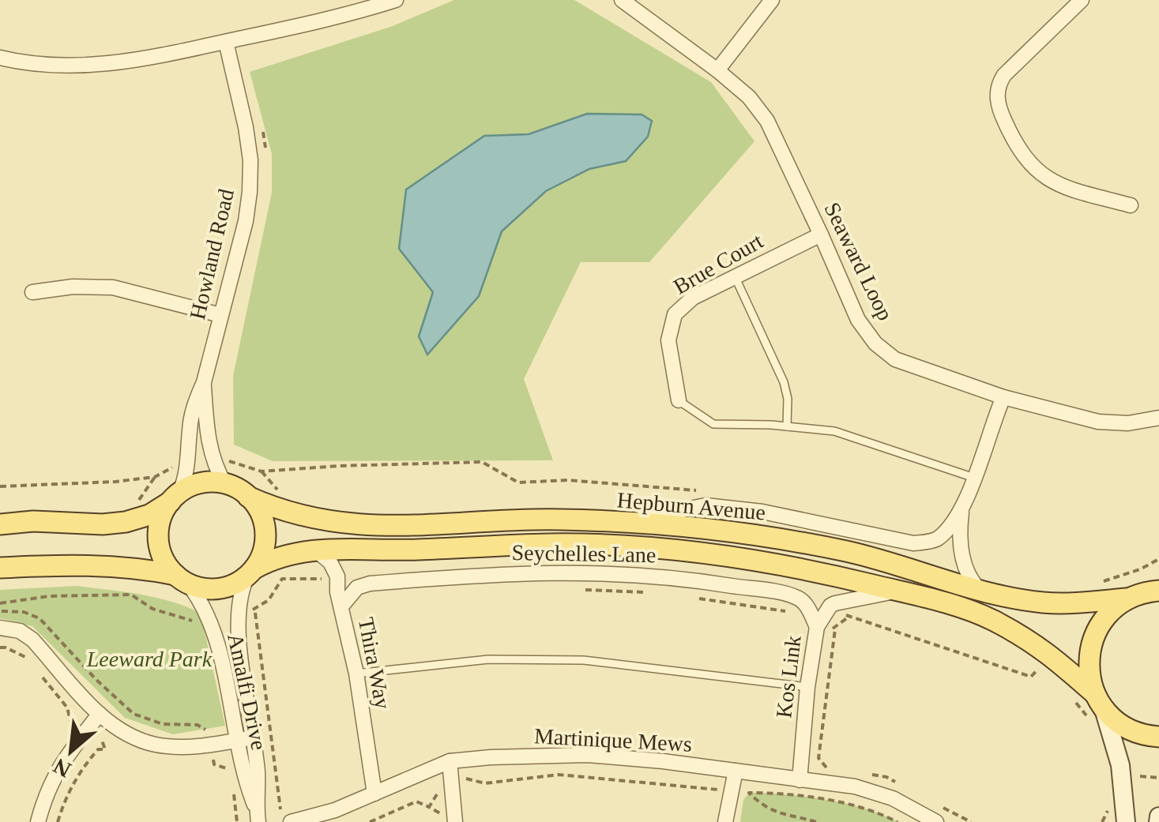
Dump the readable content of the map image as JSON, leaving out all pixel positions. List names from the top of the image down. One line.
{"streets":{"main road":["Hepburn Avenue"],"street":["Howland Road","Seaward Loop","Brue Court","Seychelles Lane","Thira Way","Kos Link","Amalfi Drive","Martinique Mews"]},"crossings":[["Howland Road","Hepburn Avenue"],["Howland Road","Amalfi Drive"],["Seaward Loop","Brue Court"],["Hepburn Avenue","Thira Way"],["Hepburn Avenue","Kos Link"],["Hepburn Avenue","Amalfi Drive"],["Seychelles Lane","Thira Way"],["Seychelles Lane","Kos Link"],["Thira Way","Martinique Mews"],["Kos Link","Martinique Mews"]],"parks":["Leeward Park"],"north":"bottom left"}
